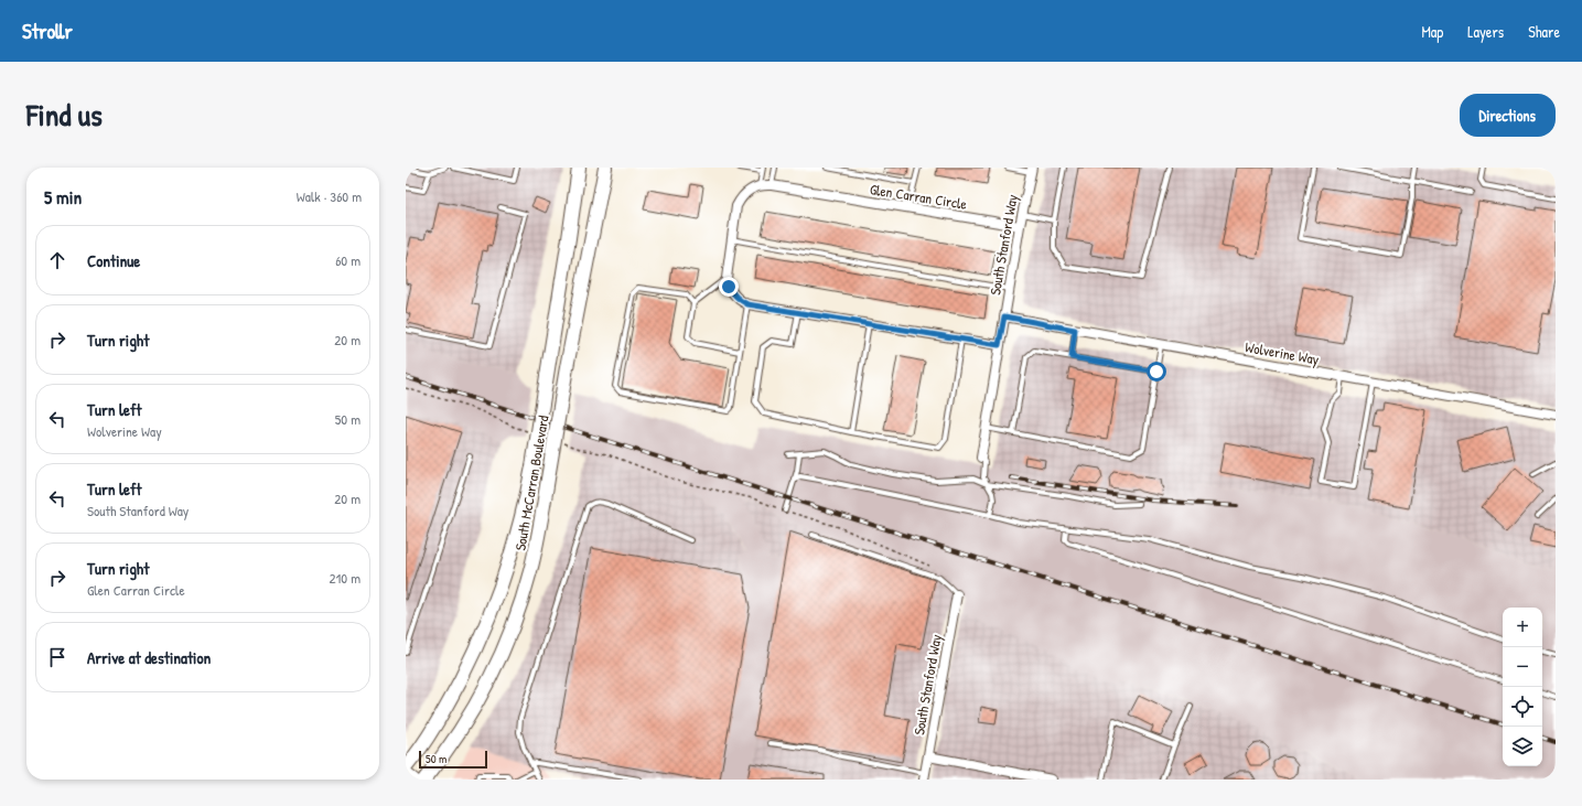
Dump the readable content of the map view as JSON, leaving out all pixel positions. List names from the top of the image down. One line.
{"streets":{"main road":["South McCarran Boulevard"],"street":["Glen Carran Circle","South Stanford Way","Wolverine Way"]},"crossings":[["Glen Carran Circle","South Stanford Way"],["South Stanford Way","Wolverine Way"]],"scale_bar":"50 m","page":{"header":"Strollr","nav":["Map","Layers","Share"],"title":"Find us","buttons":"Directions","heading":["5 min","Walk · 360 m"],"list":[["Continue","60 m"],["Turn right","20 m"],["Turn left","Wolverine Way","50 m"],["Turn left","South Stanford Way","20 m"],["Turn right","Glen Carran Circle","210 m"],"Arrive at destination"],"map_buttons":["+","−"],"scale":"50 m"}}
